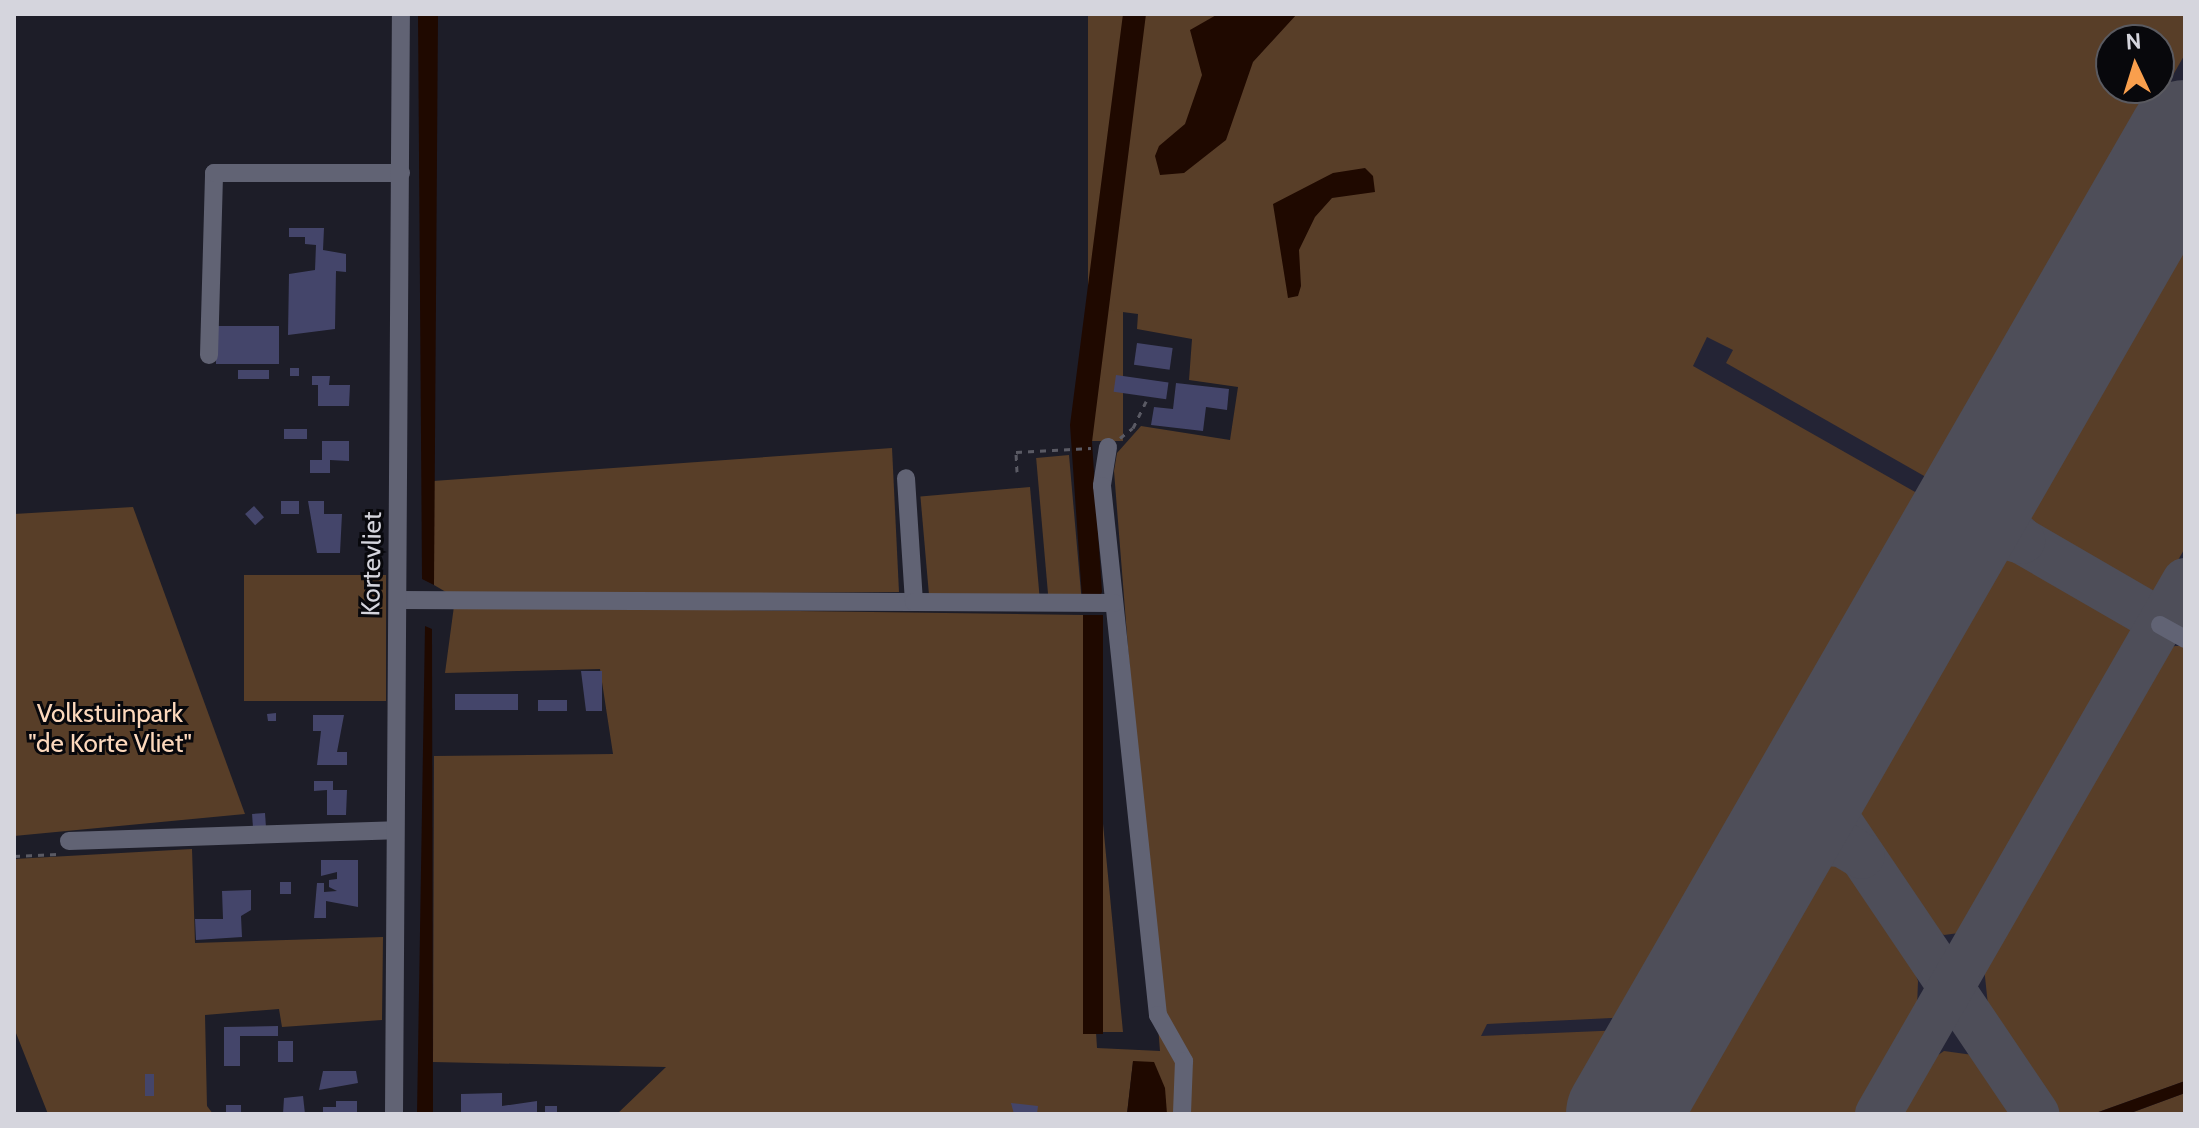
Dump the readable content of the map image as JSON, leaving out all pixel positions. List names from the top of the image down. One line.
{"streets":{"street":["Kortevliet"]},"parks":["Volkstuinpark \"de Korte Vliet\""],"north":"top"}
